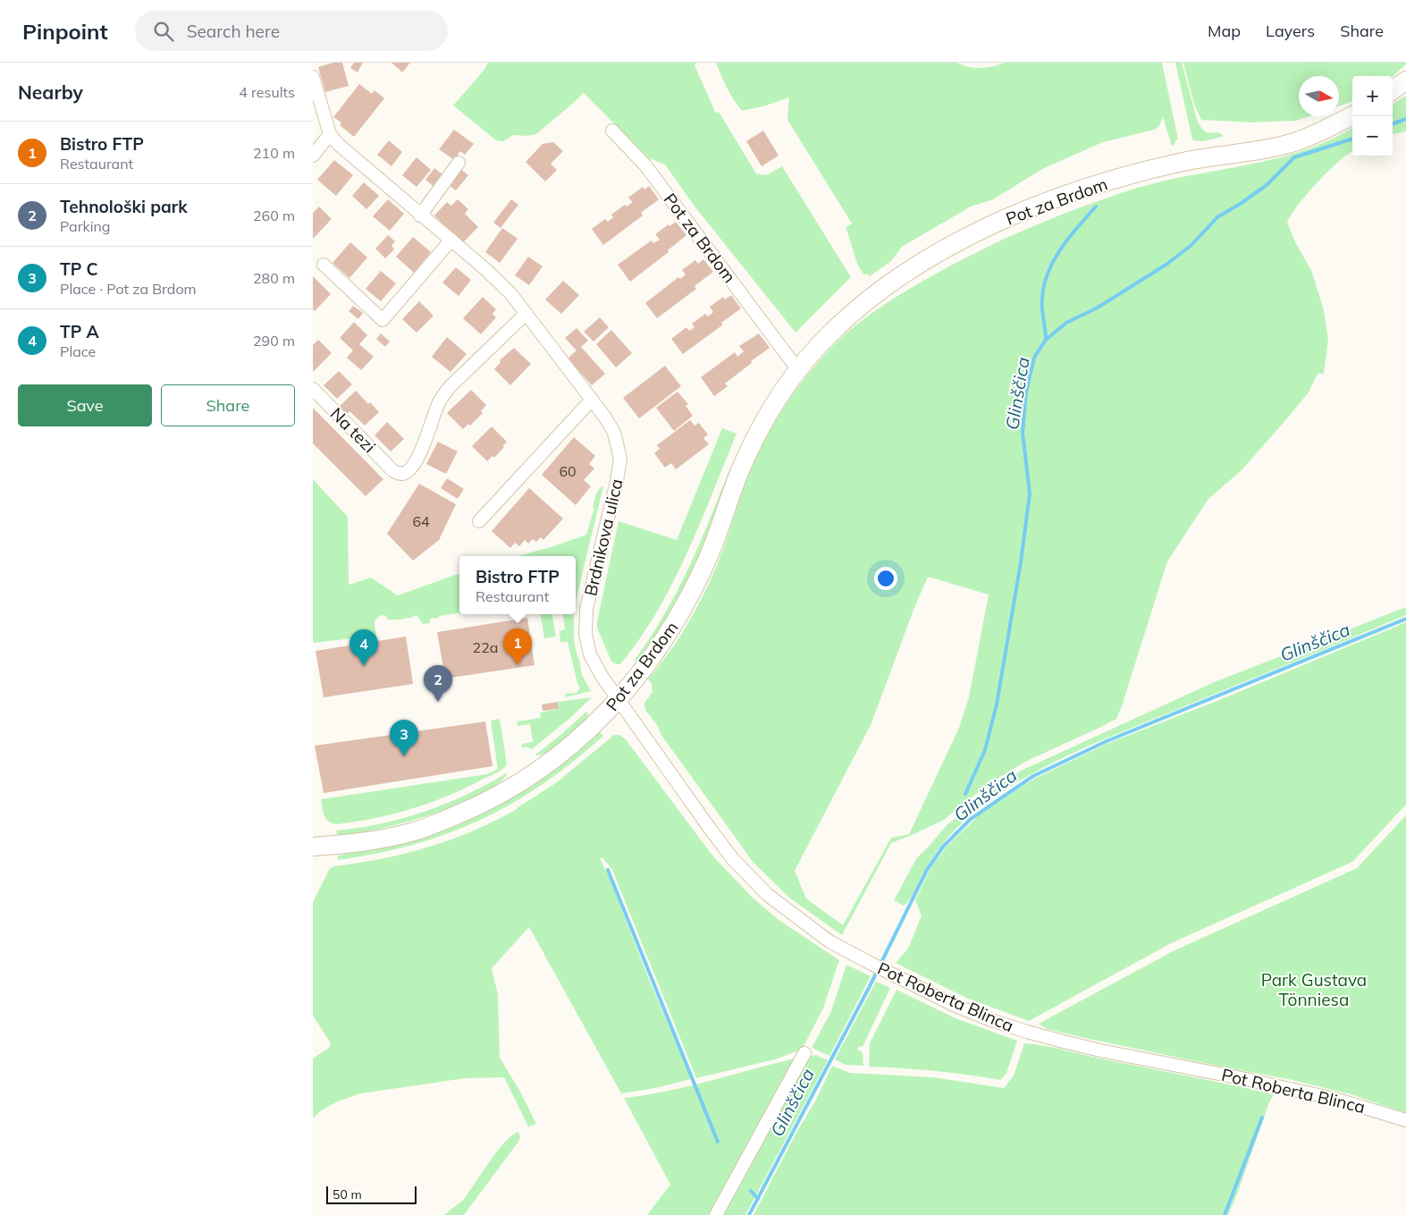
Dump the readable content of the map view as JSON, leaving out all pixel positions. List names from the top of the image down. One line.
{"streets":{"main road":["Pot za Brdom"],"street":["Na tezi","Brdnikova ulica","Pot Roberta Blinca"]},"crossings":[["Pot za Brdom","Brdnikova ulica"],["Pot za Brdom","Pot Roberta Blinca"],["Na tezi","Brdnikova ulica"],["Brdnikova ulica","Pot Roberta Blinca"]],"water":["Glinščica"],"parks":["Park Gustava Tönniesa"],"house_numbers":["60","64","22a"],"scale_bar":"50 m","north":"right","page":{"header":"Pinpoint","search":"Search here","nav":["Map","Layers","Share"],"heading":["Nearby","4 results"],"map_buttons":["+","−"],"list":[{"mark":"1","name":"Bistro FTP","note":"Restaurant","value":"210 m"},{"mark":"2","name":"Tehnološki park","note":"Parking","value":"260 m"},{"mark":"3","name":"TP C","note":"Place · Pot za Brdom","value":"280 m"},{"mark":"4","name":"TP A","note":"Place","value":"290 m"}],"buttons":["Save","Share"],"popup":["Bistro FTP","Restaurant"],"pins":["1","4","2","3"],"scale":"50 m"}}
